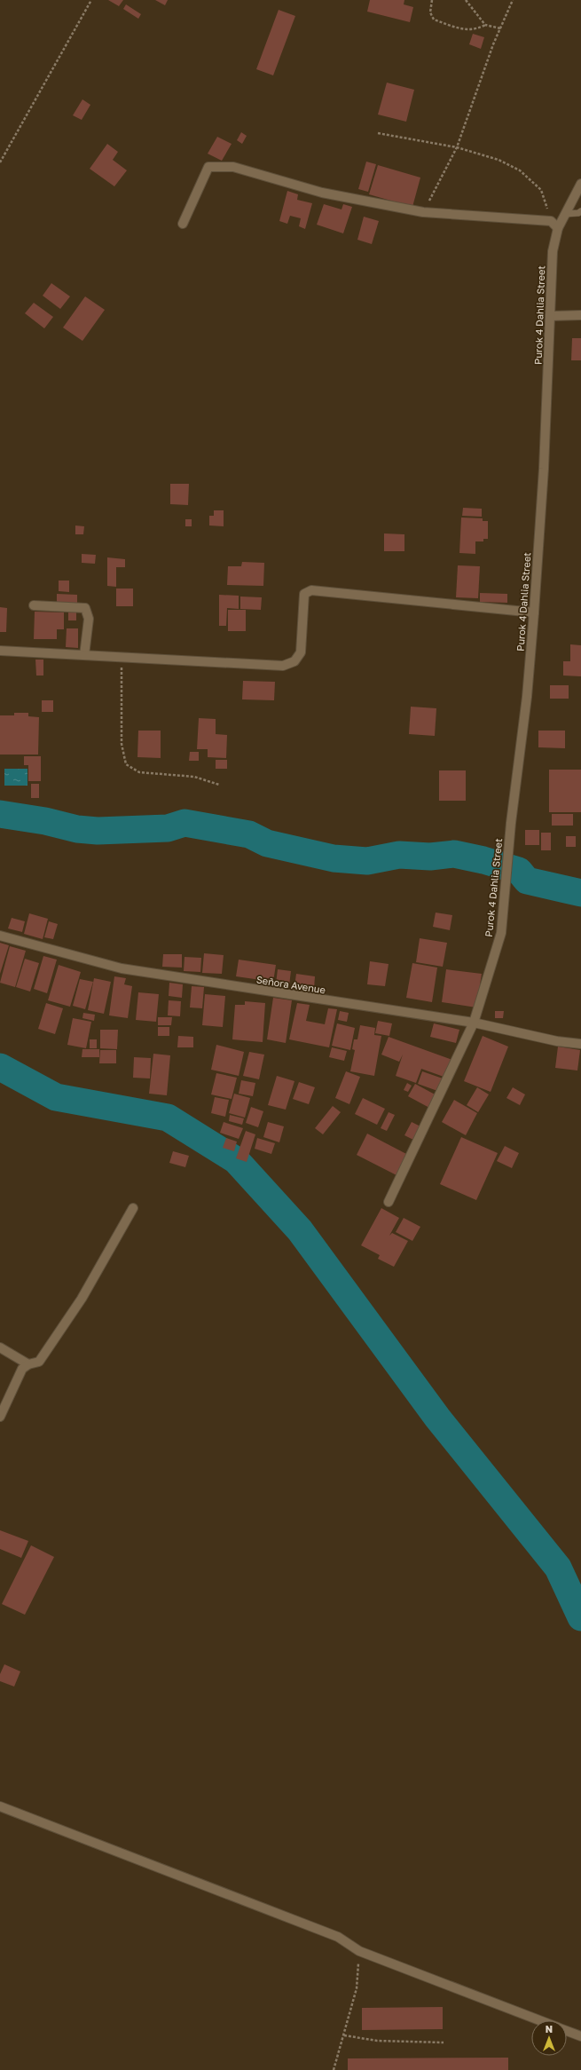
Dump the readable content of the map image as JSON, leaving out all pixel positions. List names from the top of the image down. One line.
{"streets":{"street":["Purok 4 Dahlia Street","Señora Avenue"]},"crossings":[["Purok 4 Dahlia Street","Señora Avenue"]],"north":"top"}
